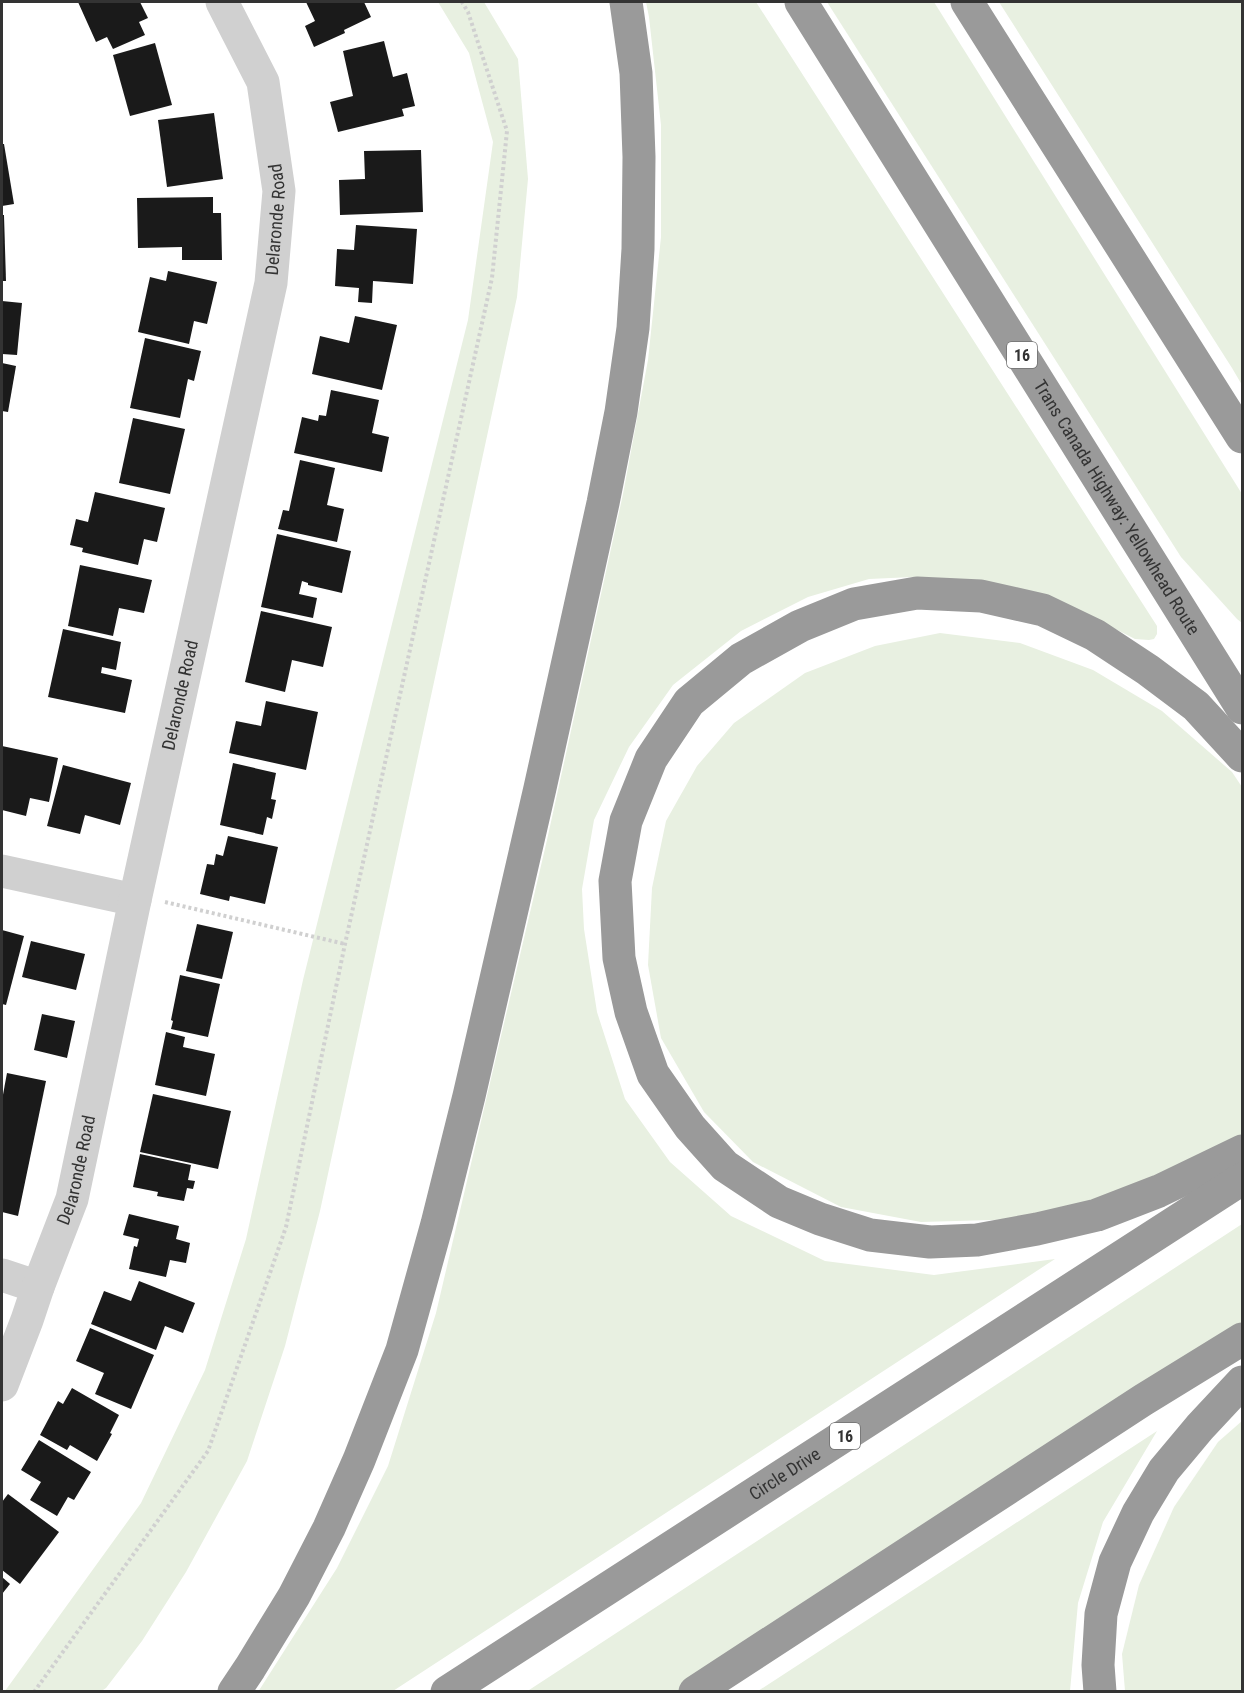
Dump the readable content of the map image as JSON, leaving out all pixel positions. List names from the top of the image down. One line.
{"streets":{"highway":["16","Trans Canada Highway: Yellowhead Route","Circle Drive"],"street":["Delaronde Road"]}}
